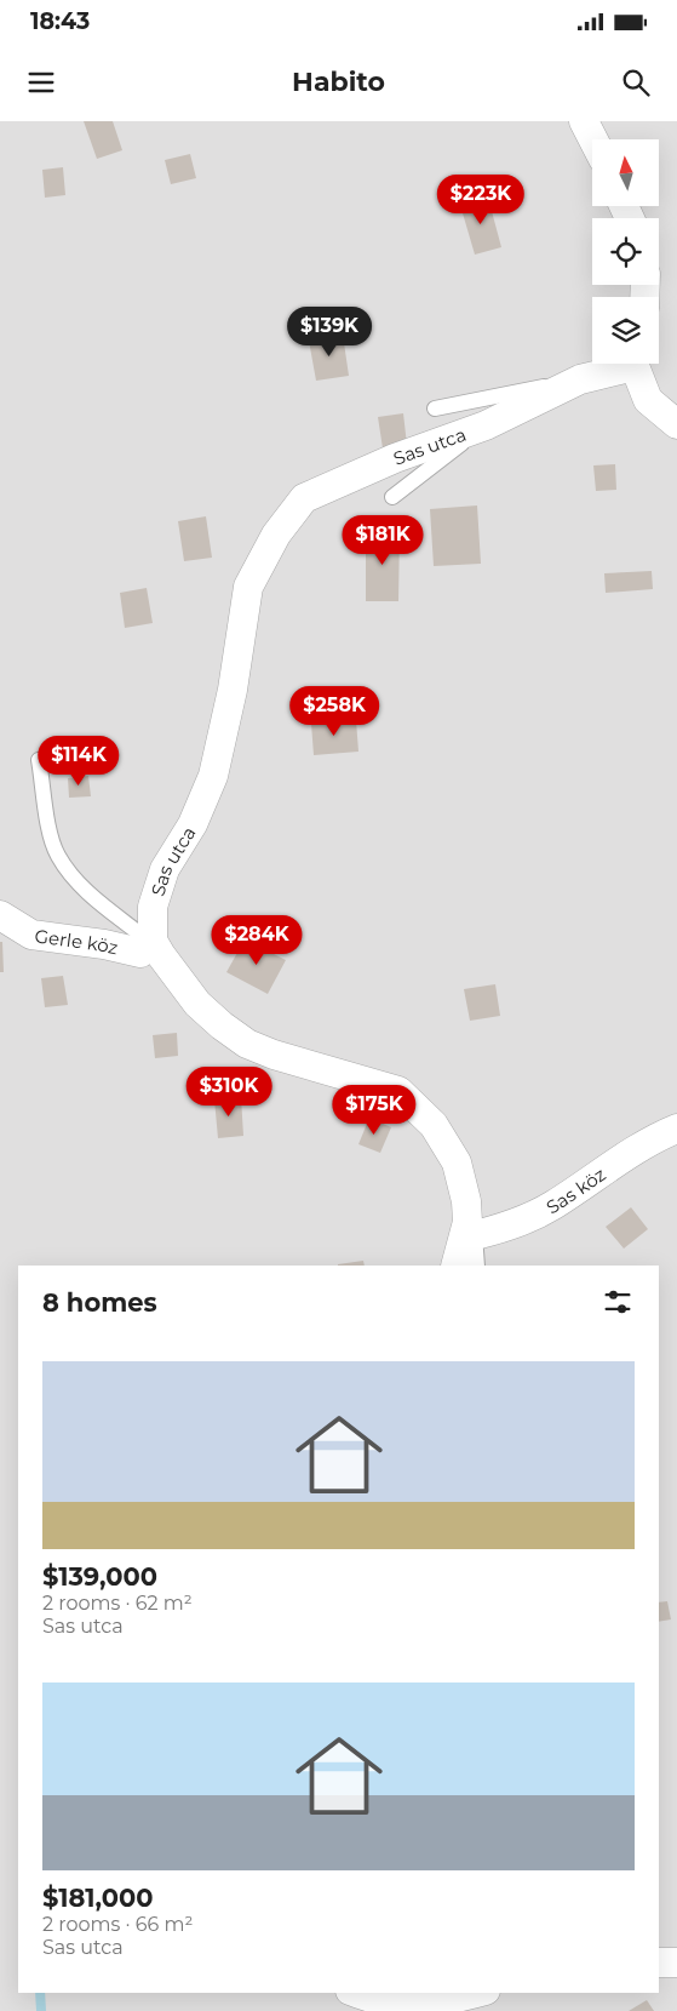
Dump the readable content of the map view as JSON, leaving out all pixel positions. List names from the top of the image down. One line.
{"streets":{"street":["Sas utca","Gerle köz","Sas köz"]},"crossings":[["Sas utca","Gerle köz"]],"north":"top","page":{"status":"18:43","header":"Habito","price":["$223K","$139K","$181K","$258K","$114K","$284K","$310K","$175K"],"heading":"8 homes","list":[{"name":"$139,000","note":"2 rooms · 62 m² · Sas utca"},{"name":"$181,000","note":"2 rooms · 66 m² · Sas utca"}]}}
